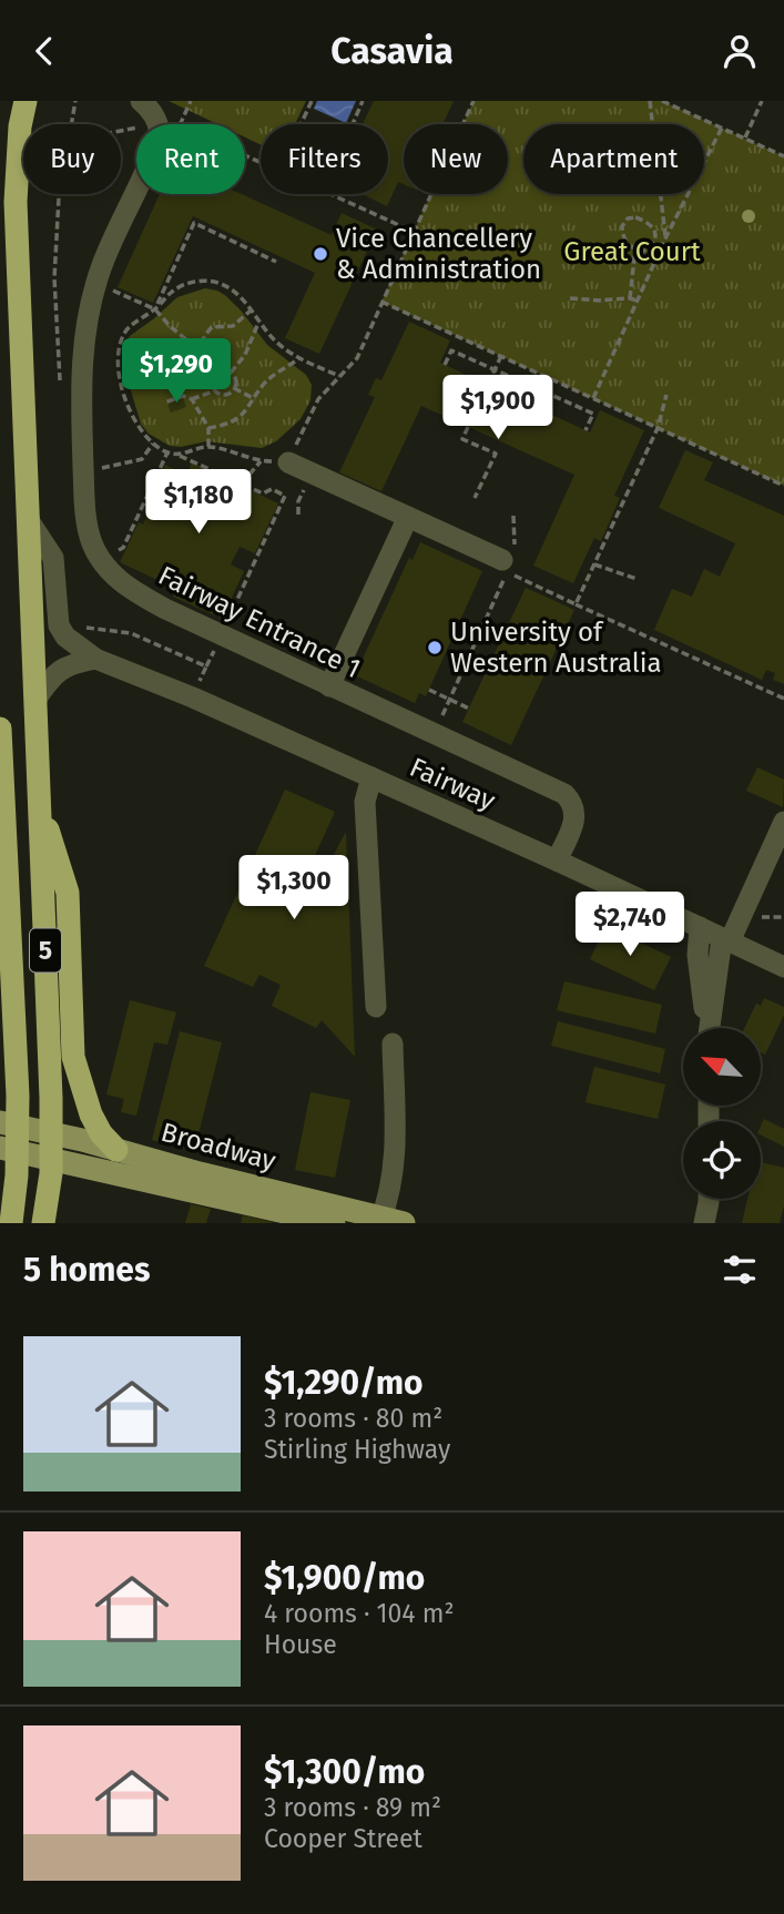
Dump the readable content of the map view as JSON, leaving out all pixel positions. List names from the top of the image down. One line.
{"streets":{"highway":["5"],"main road":["Broadway"],"street":["Fairway Entrance 1","Fairway"]},"crossings":[["Fairway Entrance 1","Fairway"],["Fairway","5"],["5","Broadway"]],"parks":["Great Court"],"places":["Vice Chancellery & Administration","University of Western Australia"],"north":"top left","page":{"header":"Casavia","chip":["Buy","Rent","Filters","New","Apartment"],"price":["$1,290","$1,900","$1,180","$1,300","$2,740"],"heading":"5 homes","list":[{"name":"$1,290/mo","note":"3 rooms · 80 m² · Stirling Highway"},{"name":"$1,900/mo","note":"4 rooms · 104 m² · House"},{"name":"$1,300/mo","note":"3 rooms · 89 m² · Cooper Street"}]}}
